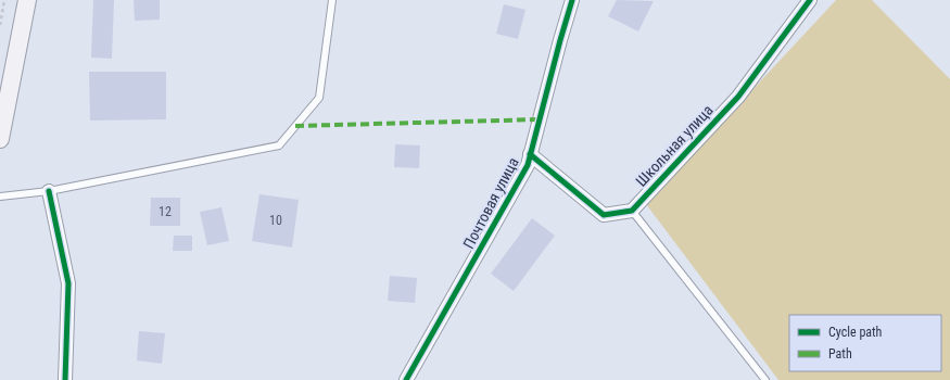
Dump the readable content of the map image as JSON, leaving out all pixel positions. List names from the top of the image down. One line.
{"streets":{"street":["Школьная улица","Почтовая улица"]},"house_numbers":["12","10"],"legend":["Cycle path","Path"]}
